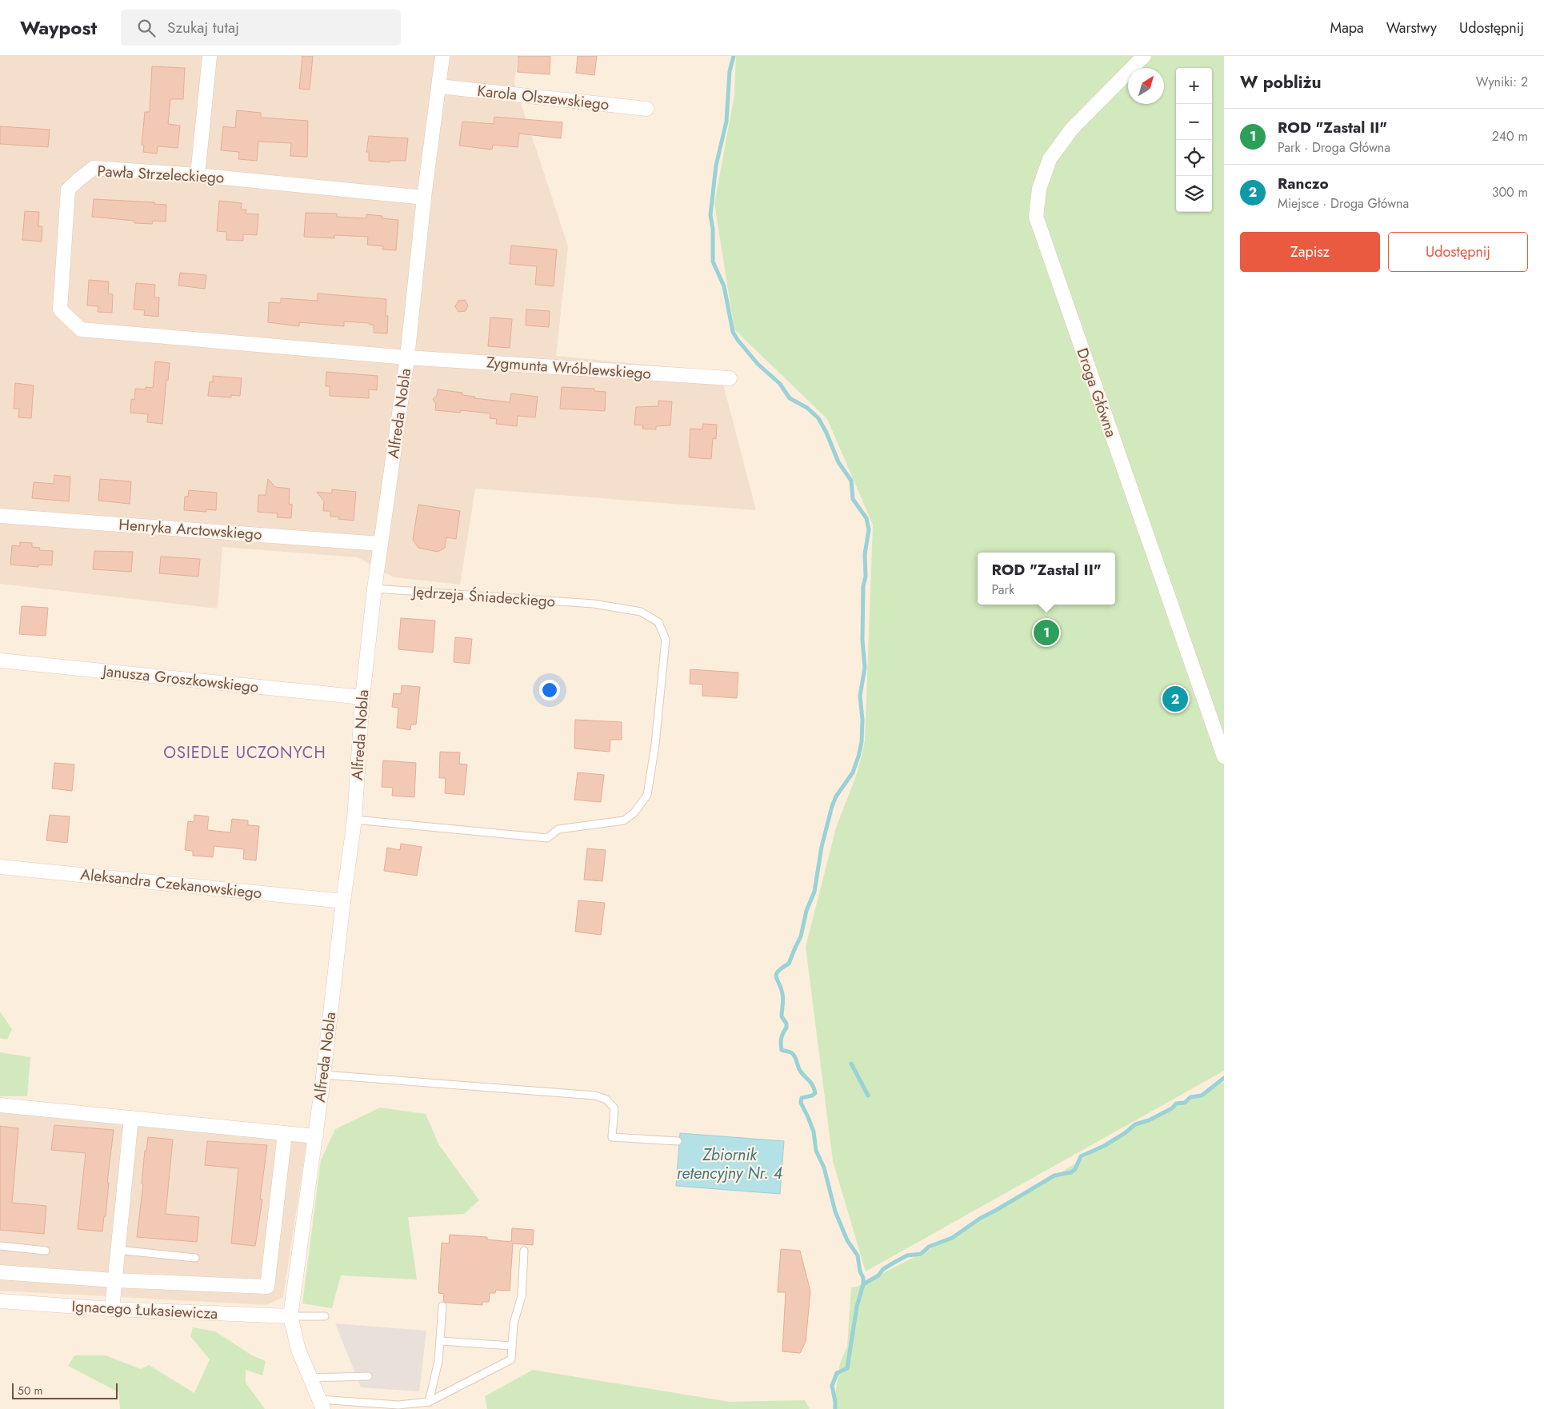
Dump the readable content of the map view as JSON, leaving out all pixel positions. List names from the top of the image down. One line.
{"streets":{"street":["Karola Olszewskiego","Pawła Strzeleckiego","Zygmunta Wróblewskiego","Droga Główna","Alfreda Nobla","Henryka Arctowskiego","Janusza Groszkowskiego","Aleksandra Czekanowskiego","Ignacego Łukasiewicza"],"lane":["Jędrzeja Śniadeckiego"]},"crossings":[["Karola Olszewskiego","Alfreda Nobla"],["Pawła Strzeleckiego","Zygmunta Wróblewskiego"],["Pawła Strzeleckiego","Alfreda Nobla"],["Zygmunta Wróblewskiego","Alfreda Nobla"],["Alfreda Nobla","Henryka Arctowskiego"],["Alfreda Nobla","Jędrzeja Śniadeckiego"],["Alfreda Nobla","Janusza Groszkowskiego"],["Alfreda Nobla","Aleksandra Czekanowskiego"],["Alfreda Nobla","Ignacego Łukasiewicza"]],"districts":["OSIEDLE UCZONYCH"],"water":["Zbiornik retencyjny Nr. 4"],"scale_bar":"50 m","north":"top right","page":{"header":"Waypost","search":"Szukaj tutaj","nav":["Mapa","Warstwy","Udostępnij"],"heading":["W pobliżu","Wyniki: 2"],"map_buttons":["+","−"],"list":[{"mark":"1","name":"ROD \"Zastal II\"","note":"Park · Droga Główna","value":"240 m"},{"mark":"2","name":"Ranczo","note":"Miejsce · Droga Główna","value":"300 m"}],"buttons":["Zapisz","Udostępnij"],"popup":["ROD \"Zastal II\"","Park"],"pins":["1","2"],"scale":"50 m"}}
